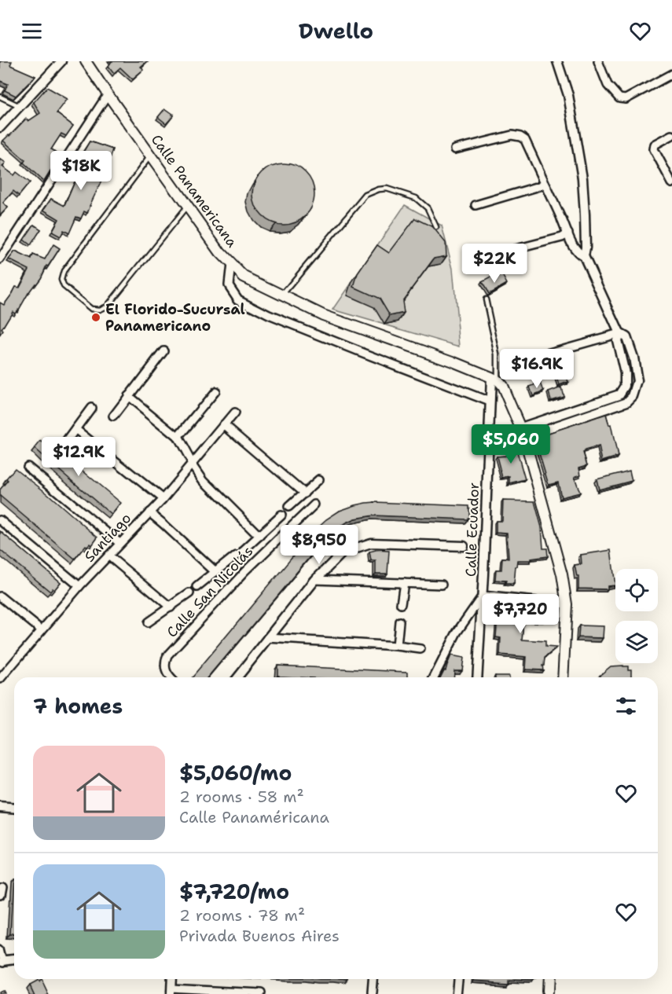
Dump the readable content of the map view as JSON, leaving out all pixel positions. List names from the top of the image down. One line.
{"streets":{"main road":["Calle Panamericana"],"street":["Calle Ecuador","Santiago","Calle San Nicolás"]},"crossings":[["Calle Panamericana","Calle Ecuador"]],"places":["El Florido-Sucursal Panamericano"],"page":{"header":"Dwello","price":["$18K","$22K","$16.9K","$5,060","$12.9K","$8,950","$7,720"],"heading":"7 homes","list":[{"name":"$5,060/mo","note":"2 rooms · 58 m² · Calle Panaméricana"},{"name":"$7,720/mo","note":"2 rooms · 78 m² · Privada Buenos Aires"}]}}
